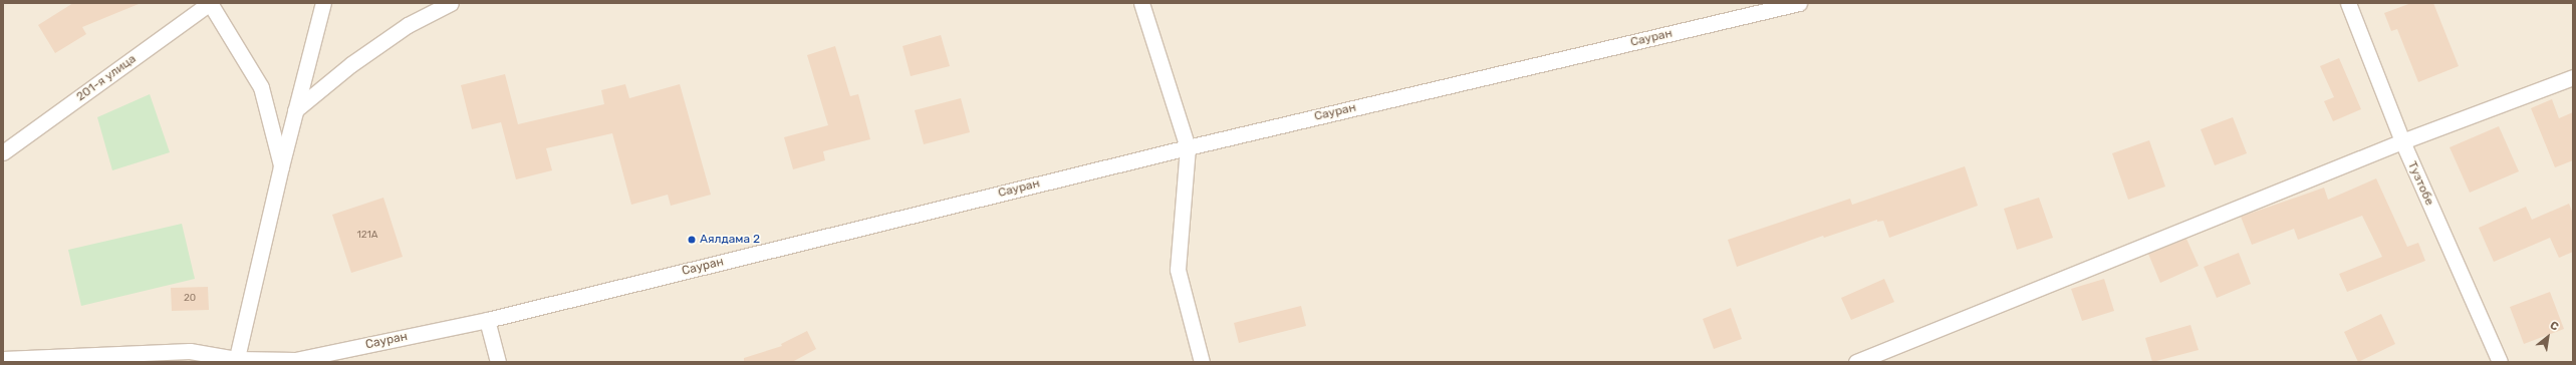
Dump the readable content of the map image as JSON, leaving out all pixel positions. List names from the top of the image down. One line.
{"streets":{"street":["Сауран","201-я улица","Тузтобе"]},"places":["Аялдама 2"],"house_numbers":["121А","20"],"north":"top right"}
